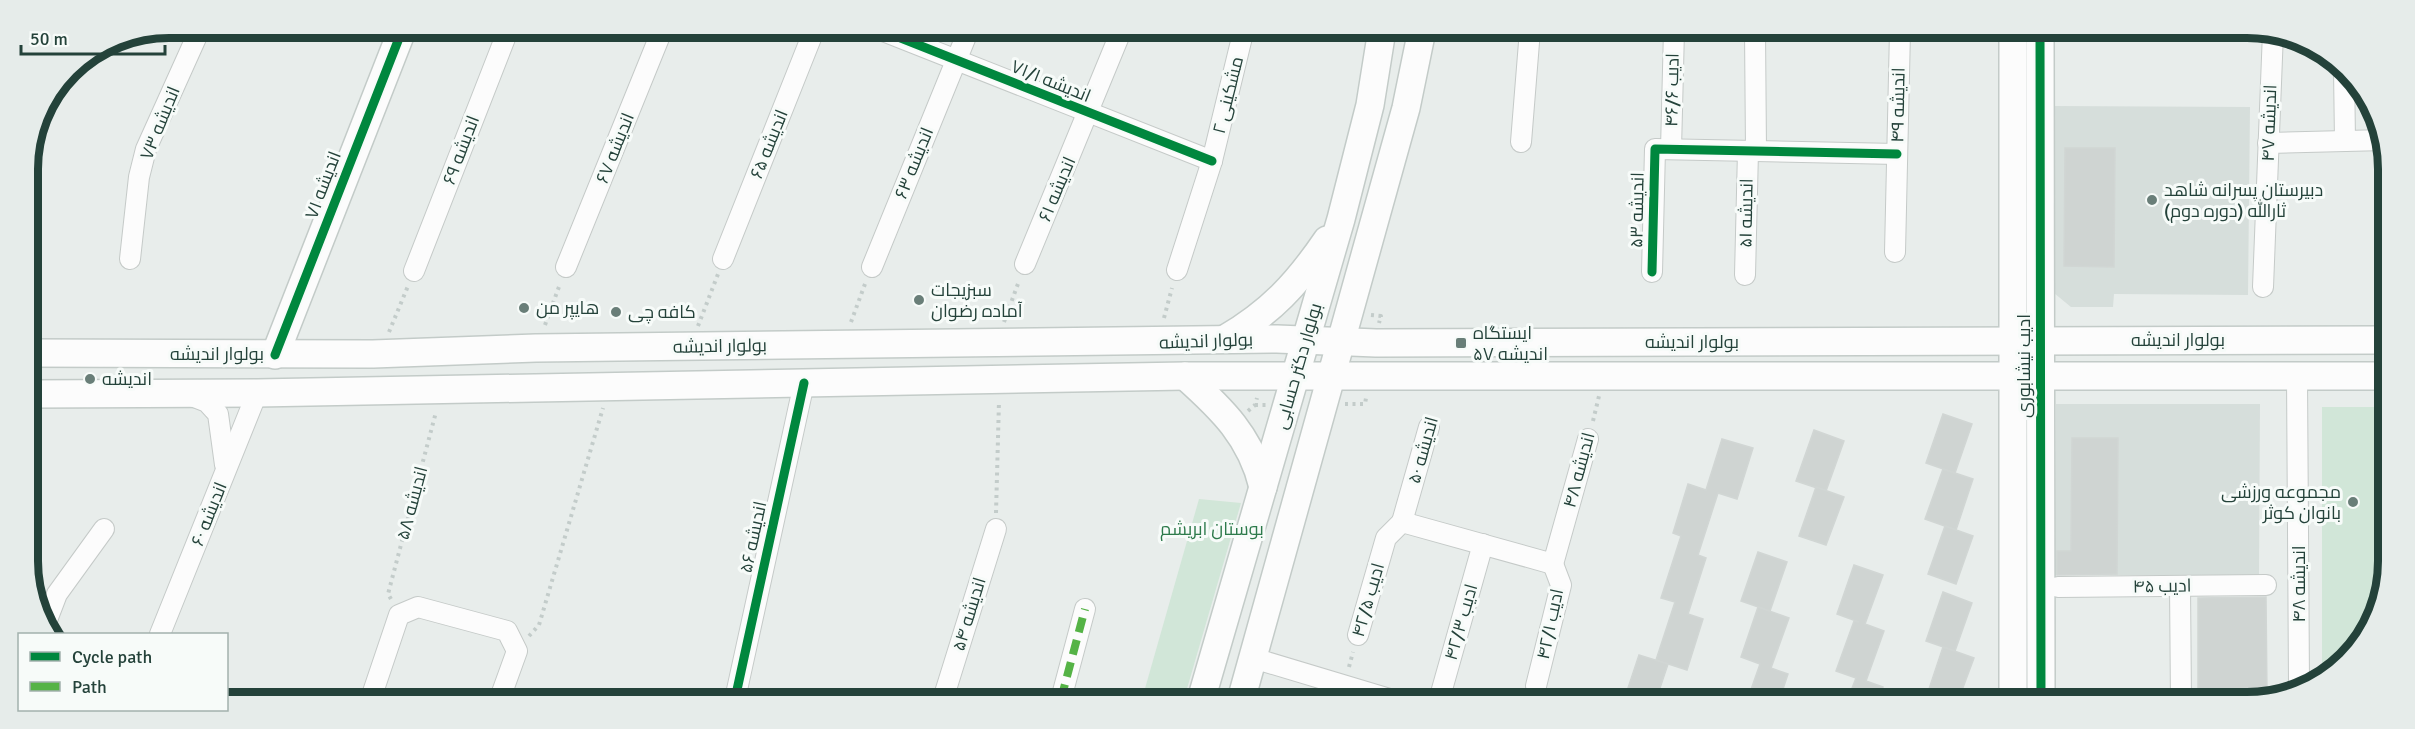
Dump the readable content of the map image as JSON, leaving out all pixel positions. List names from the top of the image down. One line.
{"streets":{"main road":["اندیشه ۷۱","بولوار اندیشه","بولوار دکتر حسابی","ادیب نیشابوری"],"street":["اندیشه ۷۱/۱","ادیب ۴۶/۶","مشکینی ۲","اندیشه ۴۹","اندیشه ۷۳","اندیشه ۴۷","اندیشه ۶۵","اندیشه ۶۷","اندیشه ۶۹","اندیشه ۶۳","اندیشه ۶۱","اندیشه ۵۳","اندیشه ۵۱","اندیشه ۵۰","اندیشه ۴۸","اندیشه ۶۰","اندیشه ۵۶","ادیب ۴۵","ادیب ۴۲/۵","اندیشه ۵۴","ادیب ۴۲/۳","ادیب ۴۲/۱"],"path":["اندیشه ۵۸"]},"crossings":[["اندیشه ۷۱/۱","مشکینی ۲"],["اندیشه ۷۱/۱","اندیشه ۶۳"],["اندیشه ۷۱/۱","اندیشه ۶۱"],["ادیب ۴۶/۶","اندیشه ۵۳"],["اندیشه ۷۱","بولوار اندیشه"],["بولوار اندیشه","بولوار دکتر حسابی"],["بولوار اندیشه","ادیب نیشابوری"],["بولوار اندیشه","اندیشه ۴۸"],["بولوار اندیشه","اندیشه ۵۸"],["بولوار اندیشه","اندیشه ۶۰"],["بولوار اندیشه","اندیشه ۵۶"],["اندیشه ۵۰","ادیب ۴۲/۵"],["اندیشه ۴۸","ادیب ۴۲/۱"]],"parks":["بوستان ابریشم"],"places":{"other":["دبیرستان پسرانه شاهد ثارالله (دوره دوم)","سبزیجات آماده رضوان","هایپر من","کافه چی","اندیشه","مجموعه ورزشی بانوان کوثر"],"transit":["ایستگاه اندیشه ۵۷"]},"legend":["Cycle path","Path"],"scale_bar":"50 m"}
